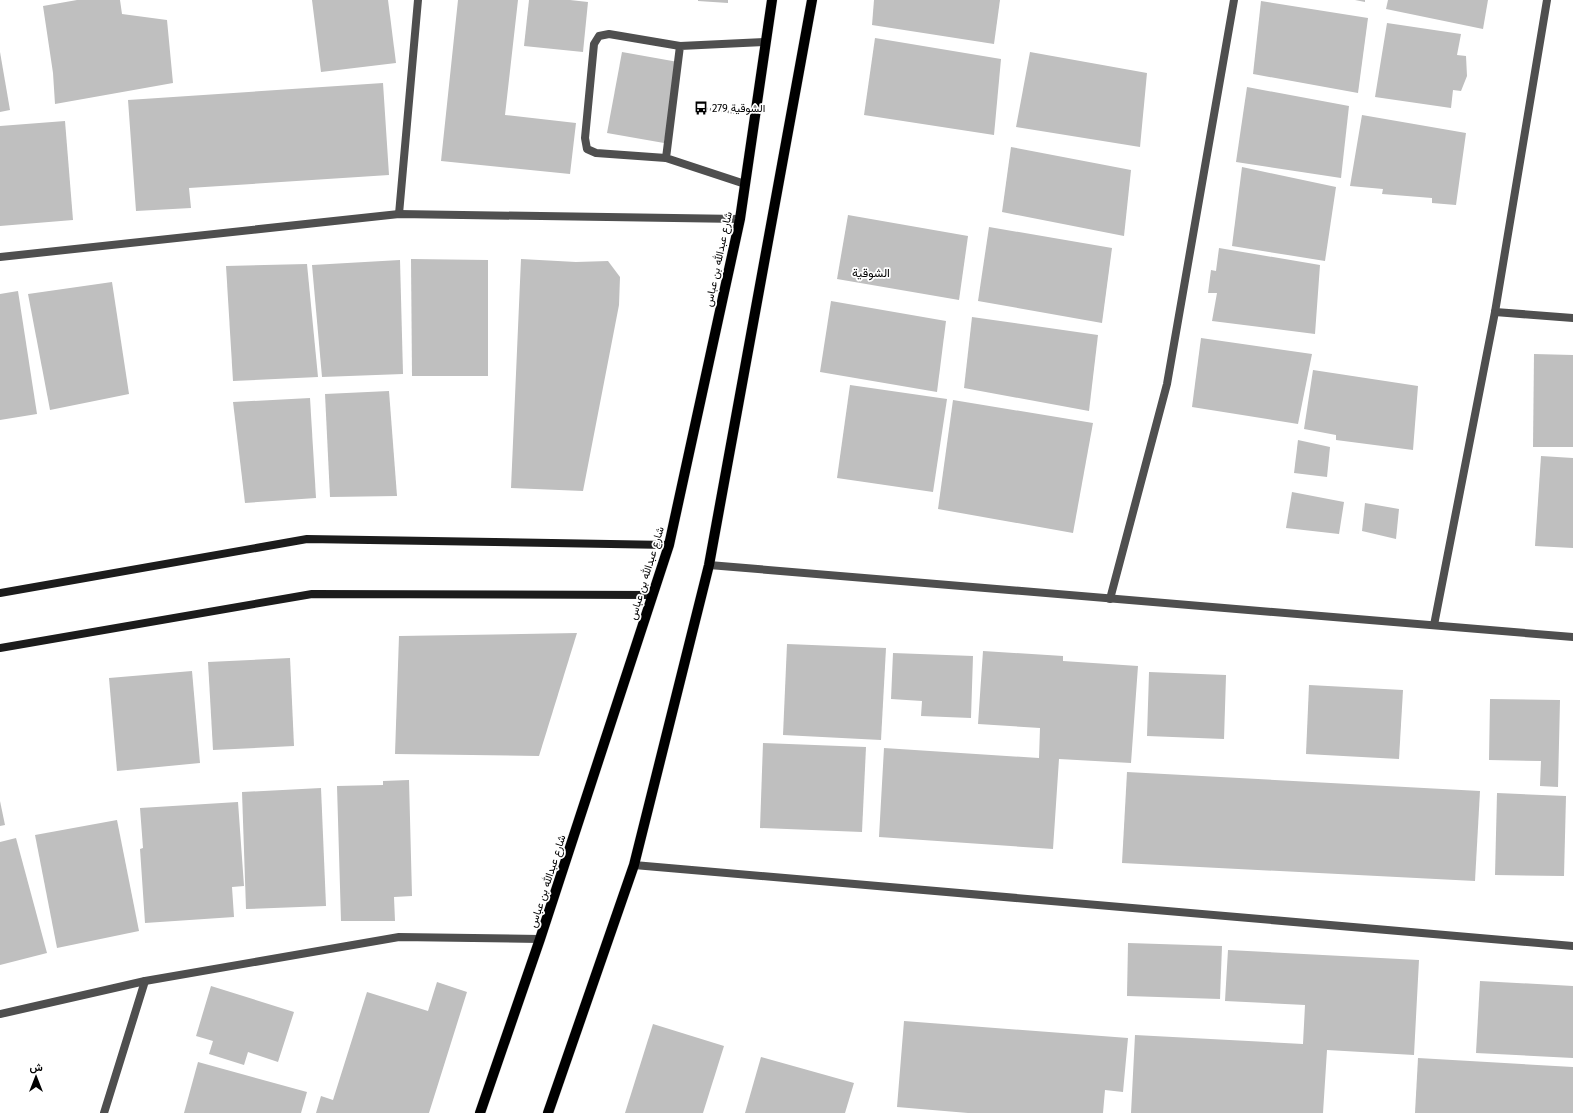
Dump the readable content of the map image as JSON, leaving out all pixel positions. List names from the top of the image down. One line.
{"streets":{"main road":["شارع عبدالله بن عباس"]},"districts":["الشوقية"],"places":{"bus stop":["الشوقية 279"]},"north":"top"}
